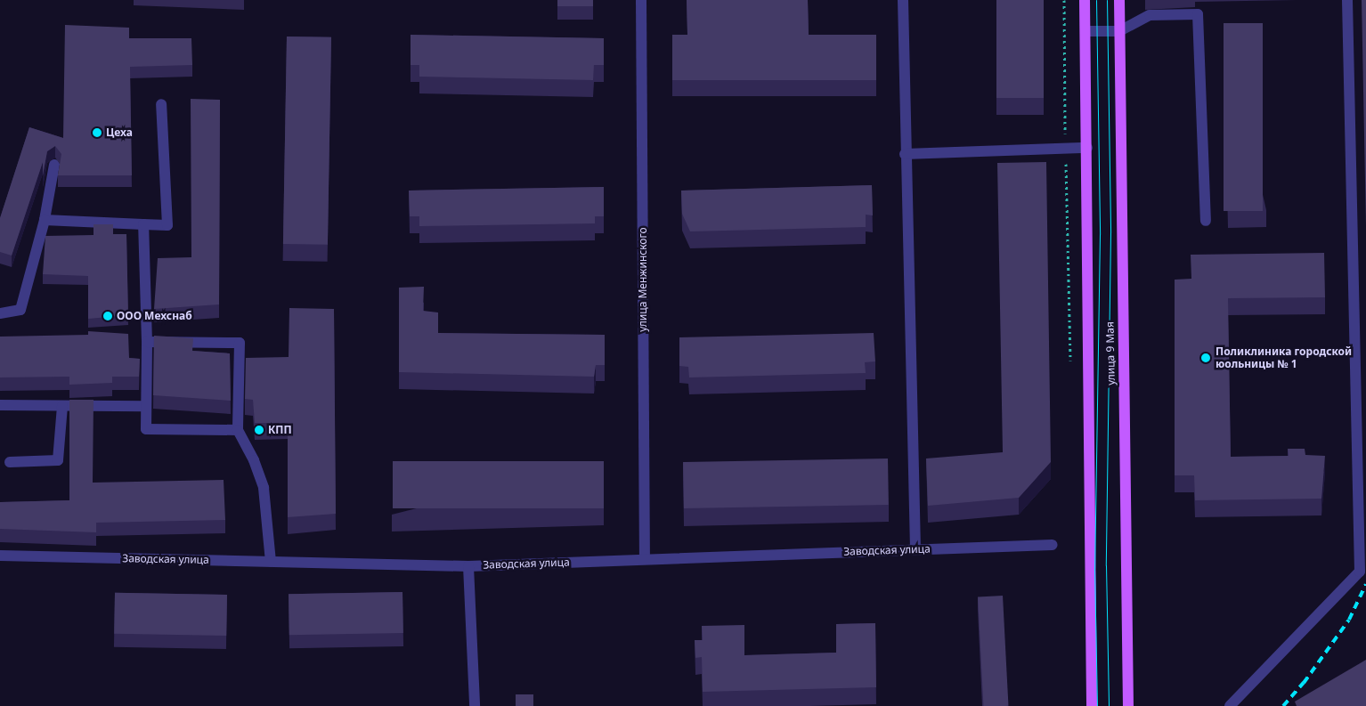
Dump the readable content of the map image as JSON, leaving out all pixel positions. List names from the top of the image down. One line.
{"streets":{"main road":["улица 9 Мая"],"street":["улица Менжинского","Заводская улица"]},"crossings":[["улица Менжинского","Заводская улица"]],"places":["Цеха","ООО Мехснаб","Поликлиника городской юольницы № 1","КПП"]}
